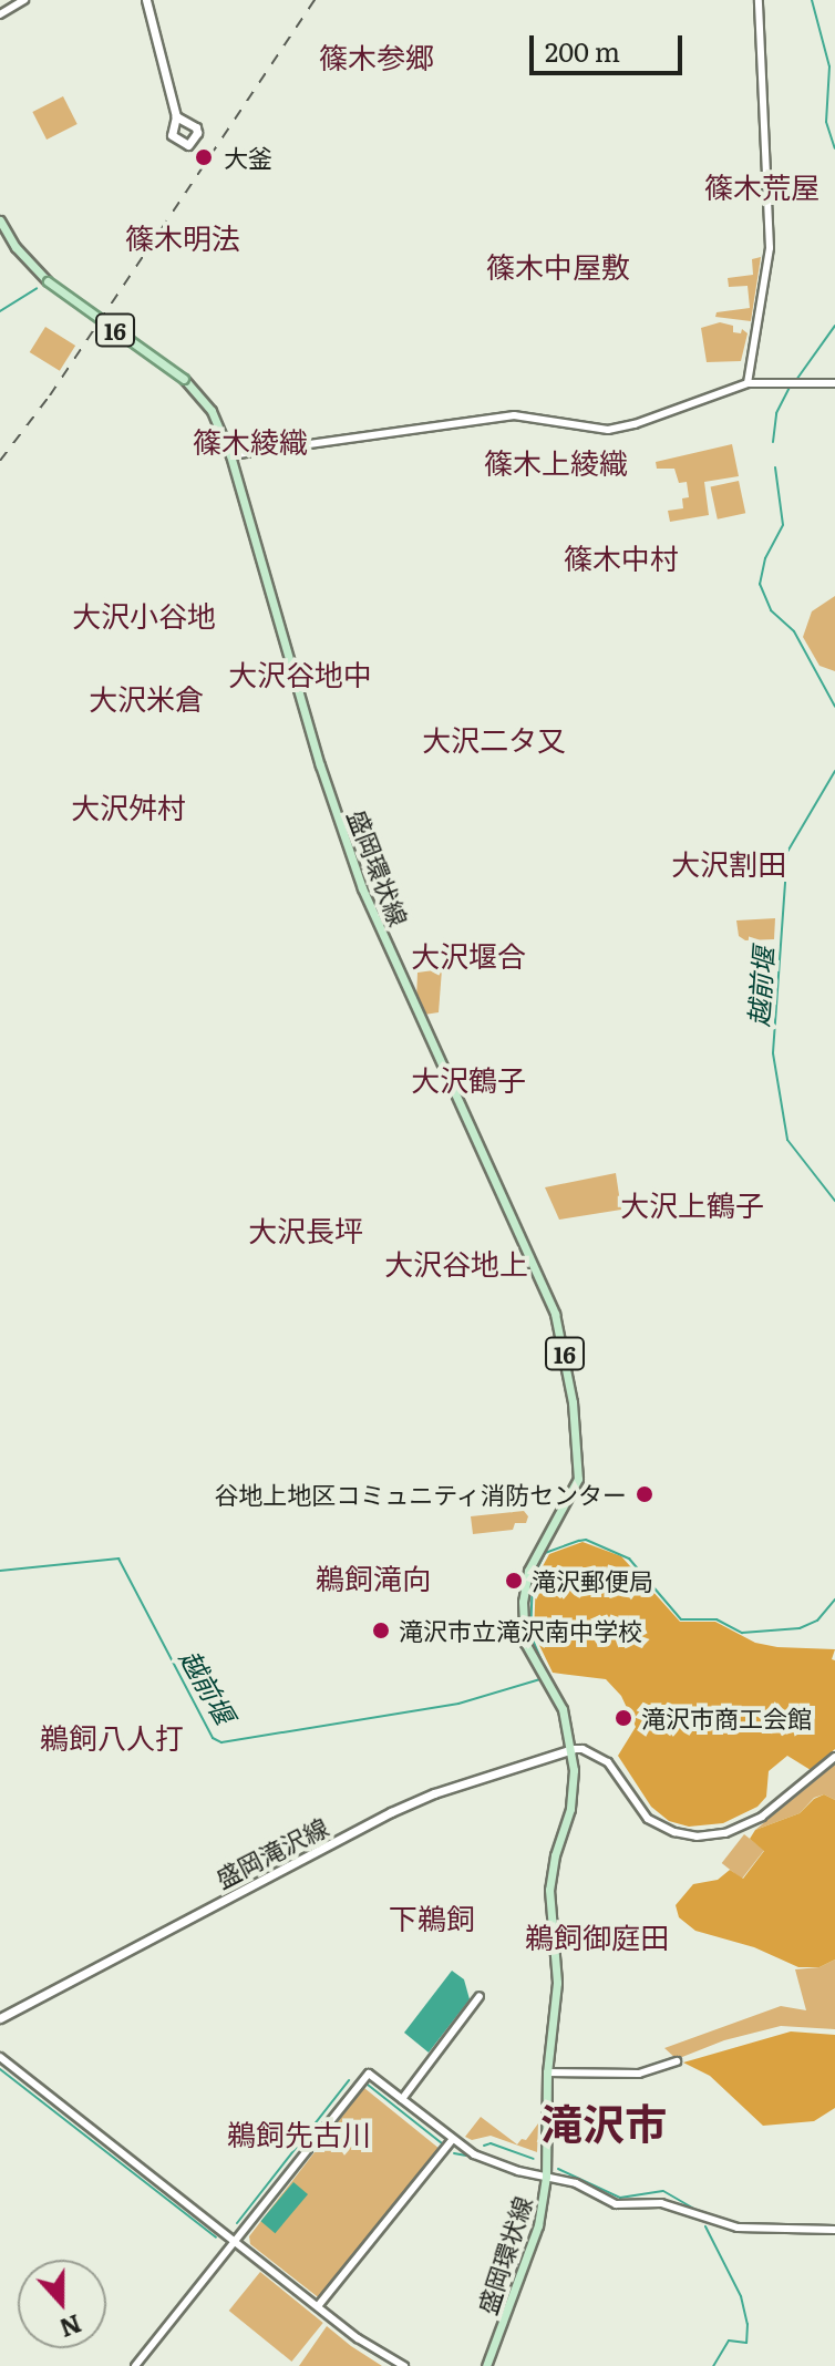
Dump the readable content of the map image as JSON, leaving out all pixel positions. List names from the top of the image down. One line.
{"streets":{"main road":["16","盛岡環状線","盛岡滝沢線"]},"crossings":[["盛岡環状線","盛岡滝沢線"]],"districts":["篠木参郷","篠木荒屋","篠木明法","篠木中屋敷","篠木綾織","篠木上綾織","篠木中村","大沢小谷地","大沢谷地中","大沢米倉","大沢二タ又","大沢舛村","大沢割田","大沢堰合","大沢鶴子","大沢上鶴子","大沢長坪","大沢谷地上","鵜飼滝向","鵜飼八人打","下鵜飼","鵜飼御庭田","滝沢市","鵜飼先古川"],"water":["越前堰"],"places":["大釜","谷地上地区コミュニティ消防センター","滝沢郵便局","滝沢市立滝沢南中学校","滝沢市商工会館"],"scale_bar":"200 m","north":"bottom"}
